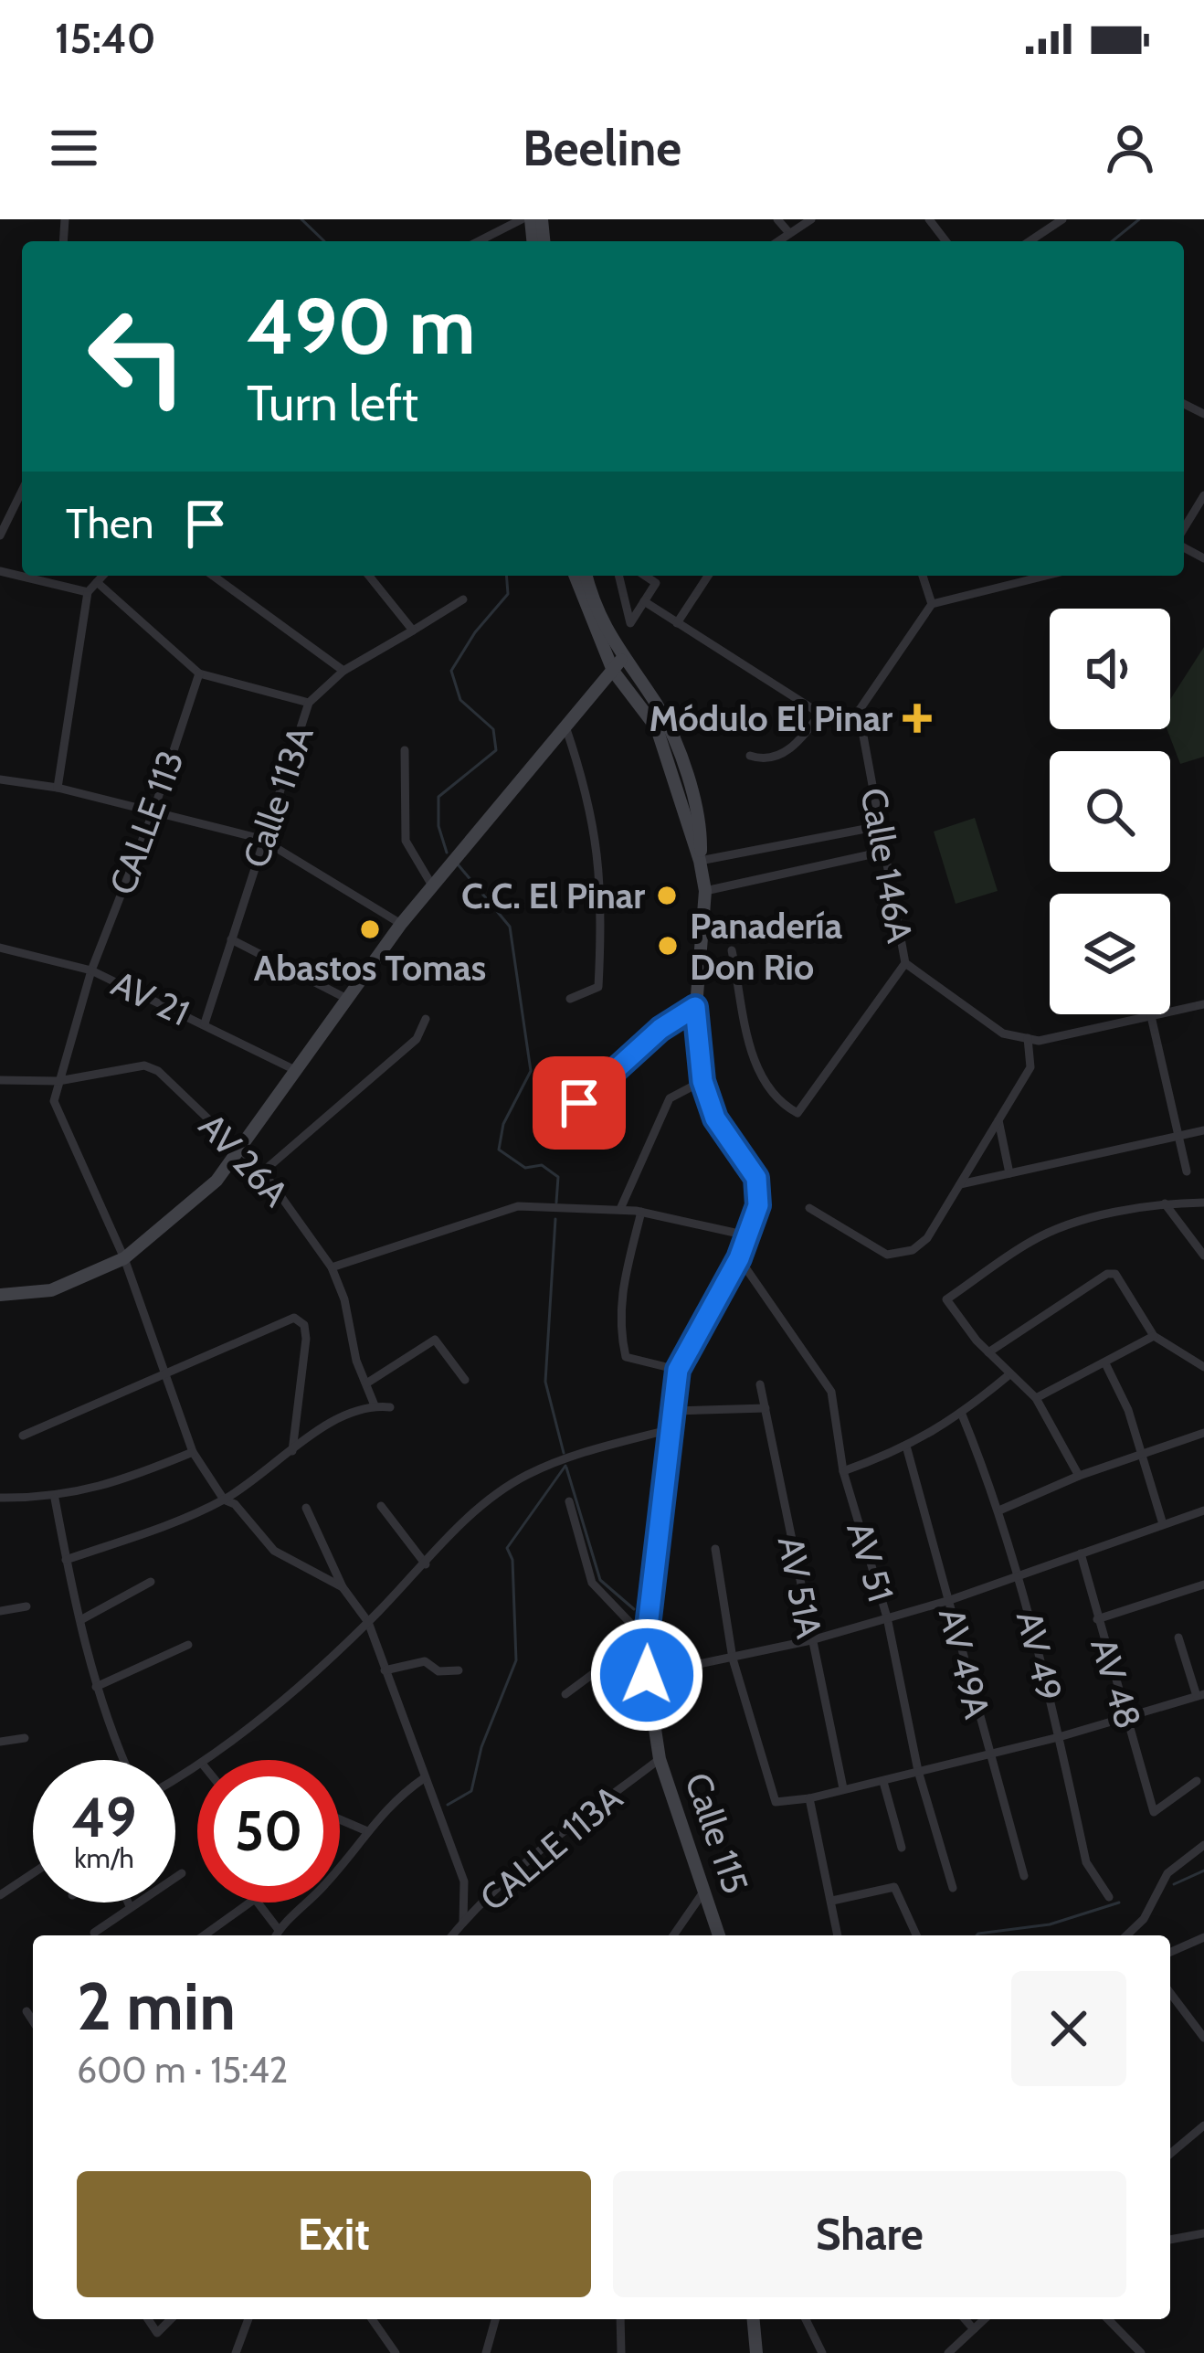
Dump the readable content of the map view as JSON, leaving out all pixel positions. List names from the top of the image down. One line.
{"streets":{"main road":["Calle 115"],"street":["Calle 113A","CALLE 113","Calle 146A","AV 21","AV 26A","AV 51","AV 51A","AV 49","AV 49A","AV 48","CALLE 113A"]},"crossings":[["Calle 113A","AV 21"],["CALLE 113","AV 21"],["CALLE 113","AV 26A"],["AV 51","Calle 115"],["Calle 115","CALLE 113A"]],"places":{"health":["Módulo El Pinar"],"other":["C.C. El Pinar","Abastos Tomas","Panadería Don Rio"]},"page":{"status":"15:40","header":"Beeline","turn":["490 m","Turn left"],"then":"Then","speed":"49 km/h","limit":"50","heading":["2 min","600 m · 15:42"],"buttons":["Exit","Share"]}}
